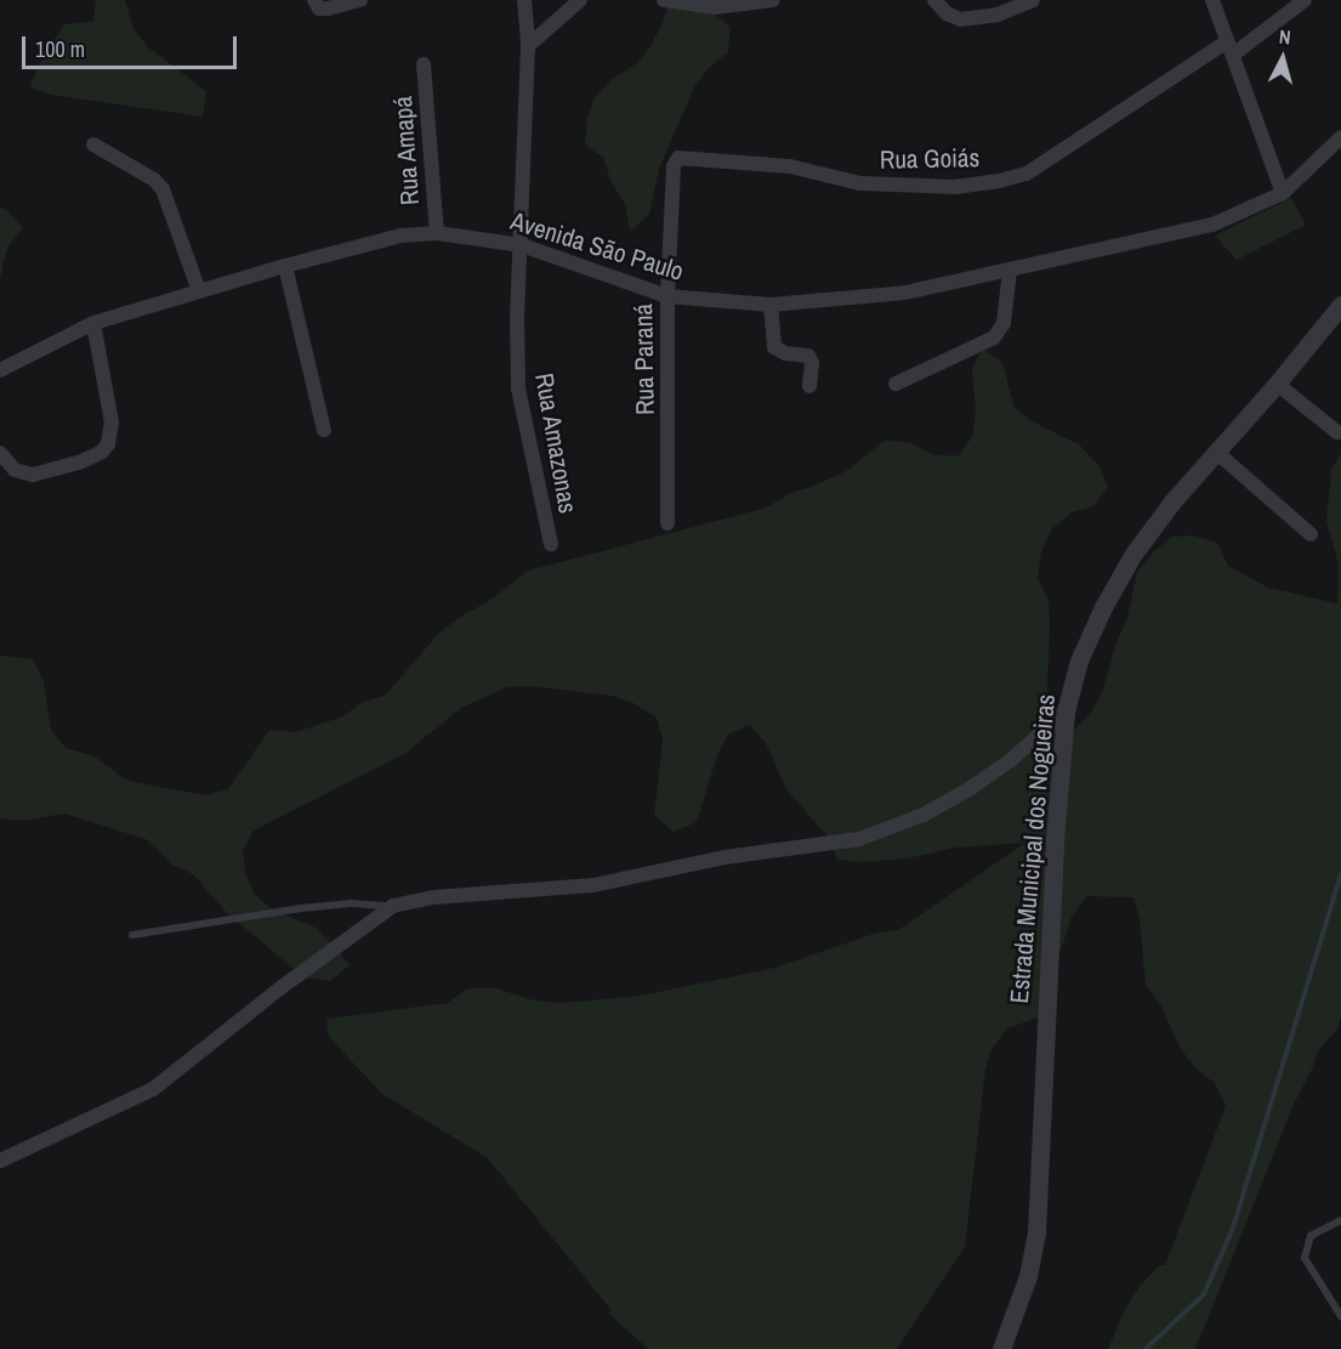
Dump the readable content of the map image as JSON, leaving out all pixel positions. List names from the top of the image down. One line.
{"streets":{"street":["Rua Amapá","Rua Goiás","Avenida São Paulo","Rua Paraná","Rua Amazonas","Estrada Municipal dos Nogueiras"]},"crossings":[["Rua Amapá","Avenida São Paulo"],["Rua Goiás","Rua Paraná"],["Avenida São Paulo","Rua Paraná"],["Avenida São Paulo","Rua Amazonas"]],"scale_bar":"100 m","north":"top"}
